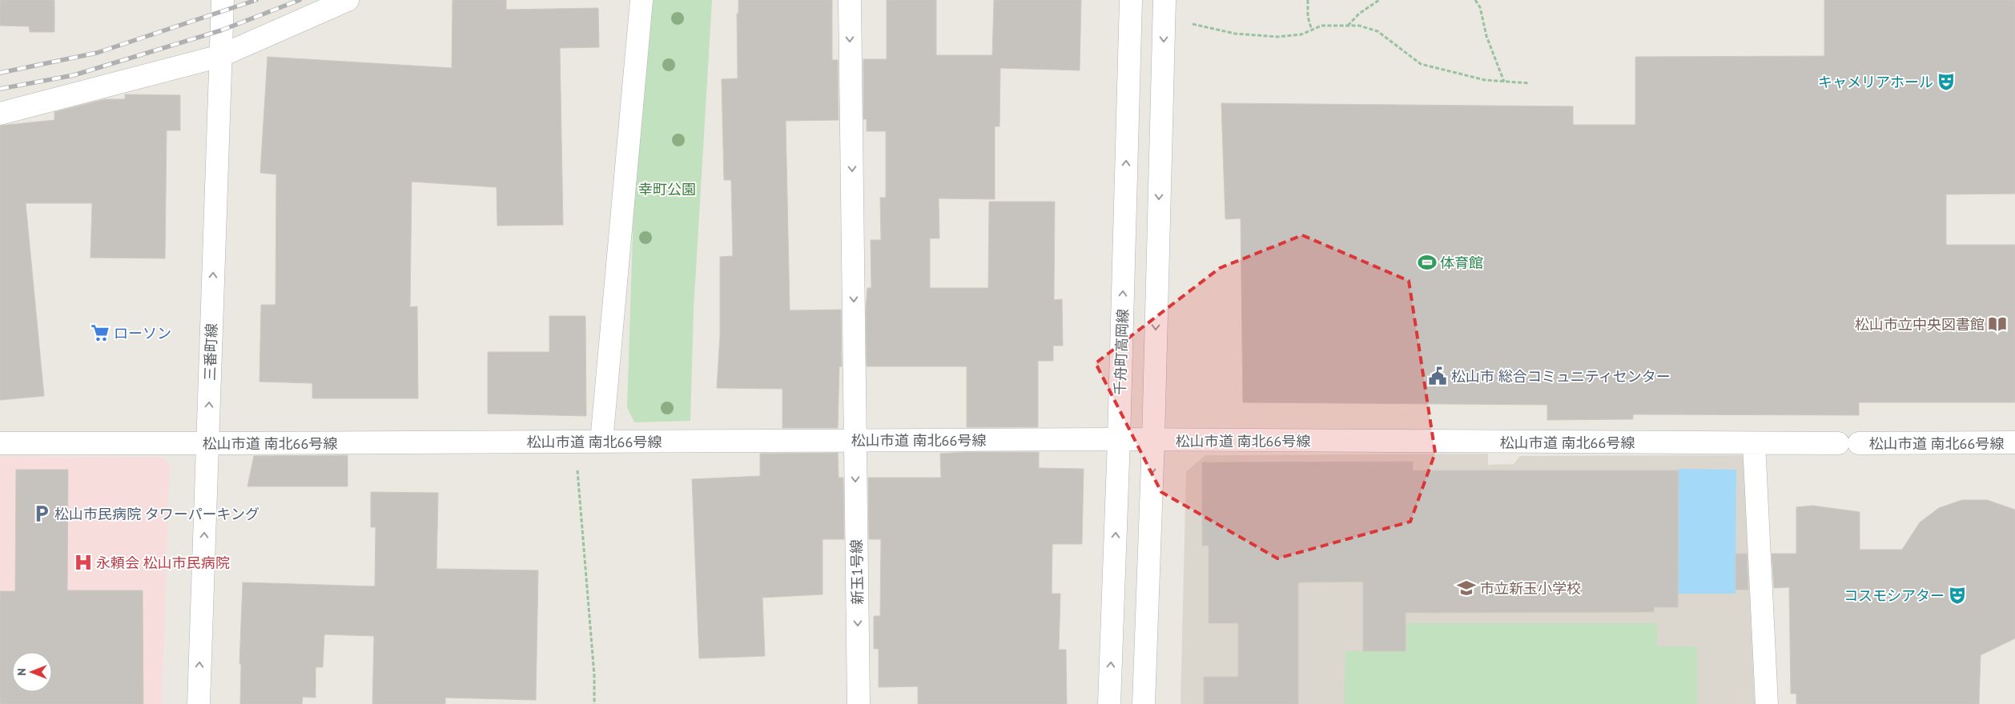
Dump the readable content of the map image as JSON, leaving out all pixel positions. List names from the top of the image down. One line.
{"streets":{"street":["三番町線","千舟町高岡線","松山市道 南北66号線","新玉1号線"]},"crossings":[["三番町線","松山市道 南北66号線"],["千舟町高岡線","松山市道 南北66号線"],["松山市道 南北66号線","新玉1号線"]],"one_way":["三番町線","新玉1号線"],"parks":["幸町公園"],"places":{"theatre":["キャメリアホール","コスモシアター"],"sports":["体育館"],"library":["松山市立中央図書館"],"supermarket":["ローソン"],"public building":["松山市 総合コミュニティセンター"],"parking":["松山市民病院 タワーパーキング"],"hospital":["永頼会 松山市民病院"],"school or university":["市立新玉小学校"]},"north":"left"}
